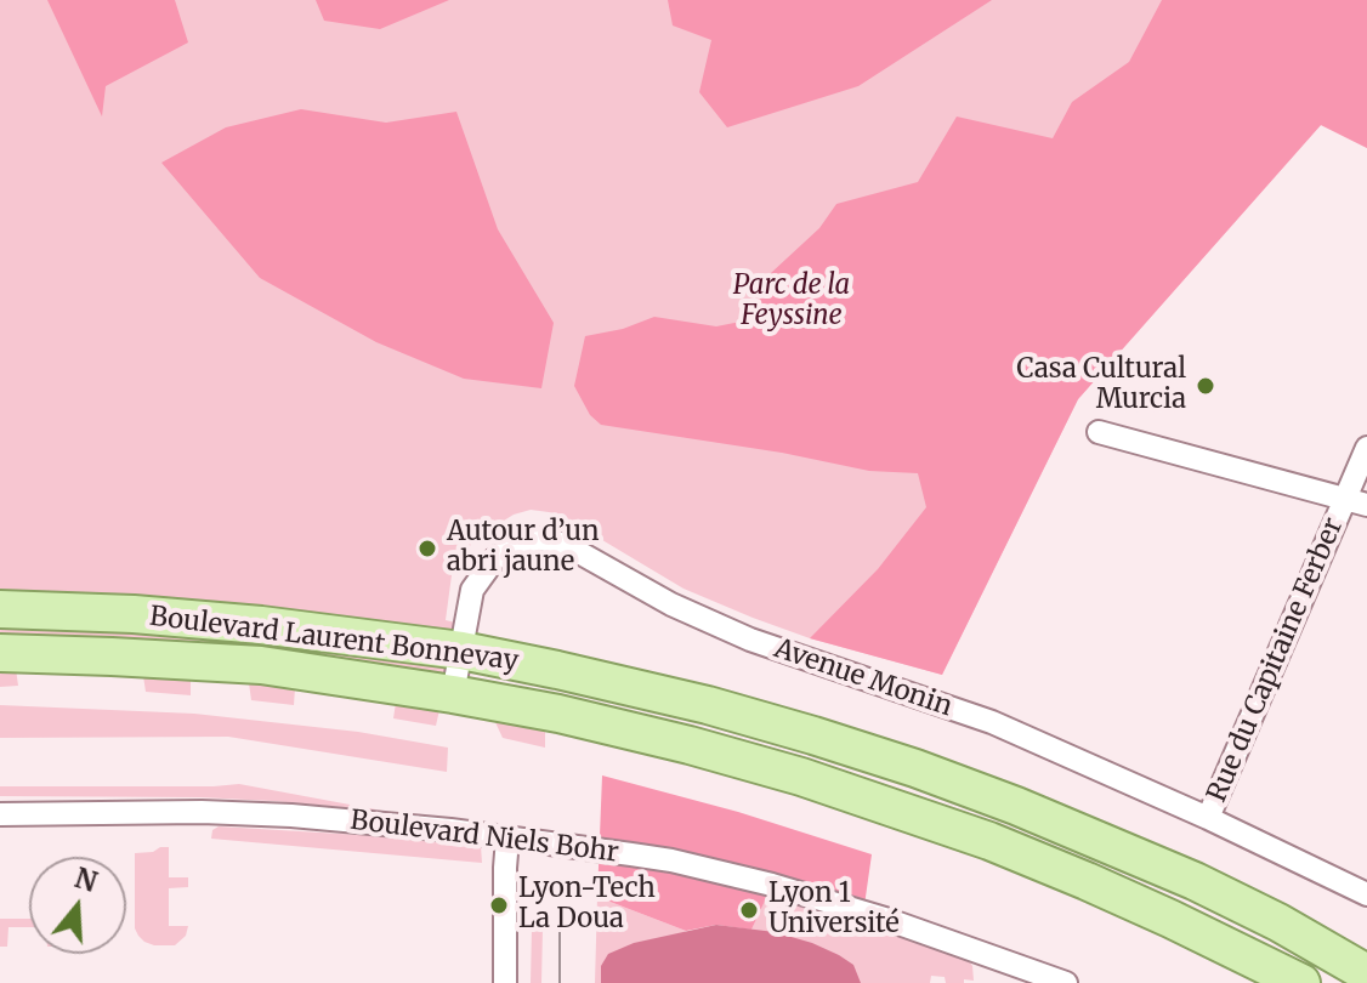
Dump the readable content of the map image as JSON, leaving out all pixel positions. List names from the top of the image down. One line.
{"streets":{"main road":["Boulevard Laurent Bonnevay"],"street":["Rue du Capitaine Ferber","Avenue Monin","Boulevard Niels Bohr"]},"crossings":[["Boulevard Laurent Bonnevay","Avenue Monin"],["Rue du Capitaine Ferber","Avenue Monin"]],"parks":["Parc de la Feyssine"],"places":["Casa Cultural Murcia","Autour d’un abri jaune","Lyon-Tech La Doua","Lyon 1 Université"],"north":"top"}
